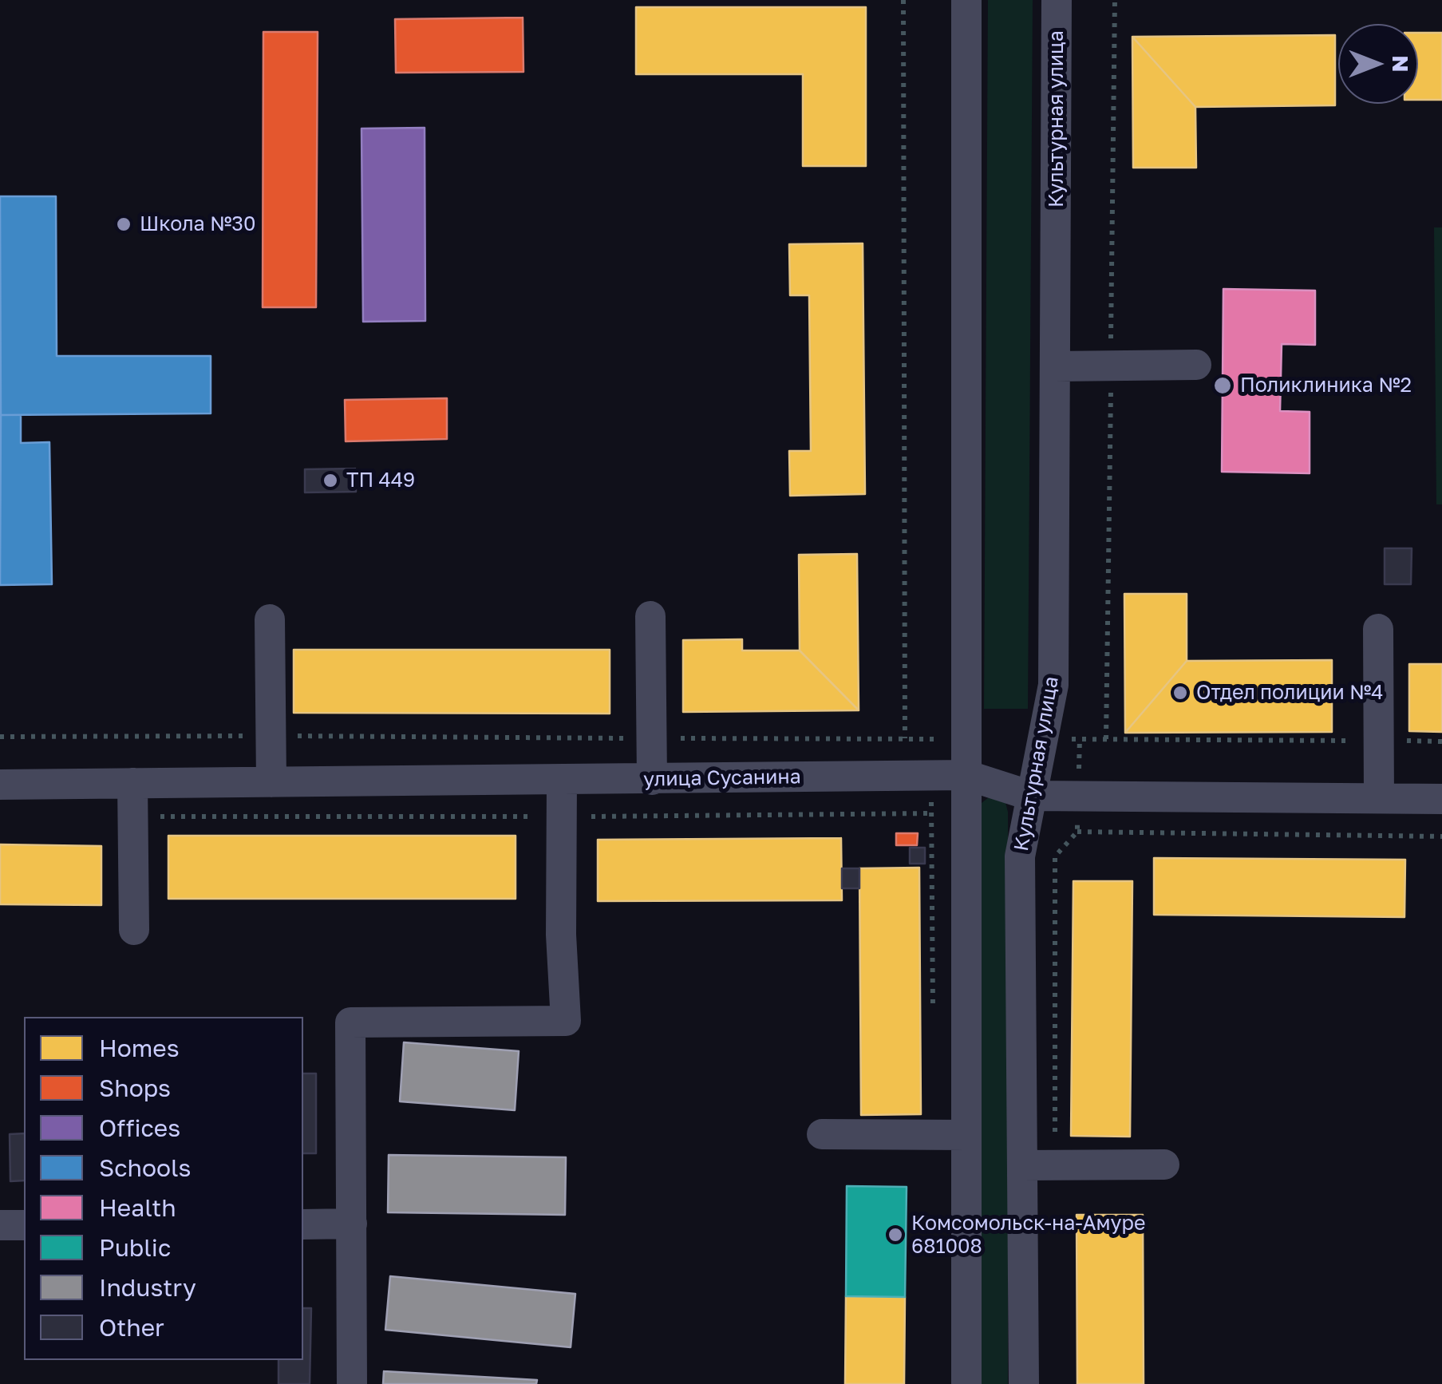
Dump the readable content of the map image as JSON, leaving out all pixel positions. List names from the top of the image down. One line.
{"streets":{"street":["Культурная улица","улица Сусанина"]},"crossings":[["Культурная улица","улица Сусанина"]],"places":["Школа №30","Поликлиника №2","ТП 449","Отдел полиции №4","Комсомольск-на-Амуре 681008"],"legend":["Homes","Shops","Offices","Schools","Health","Public","Industry","Other"],"north":"right"}
